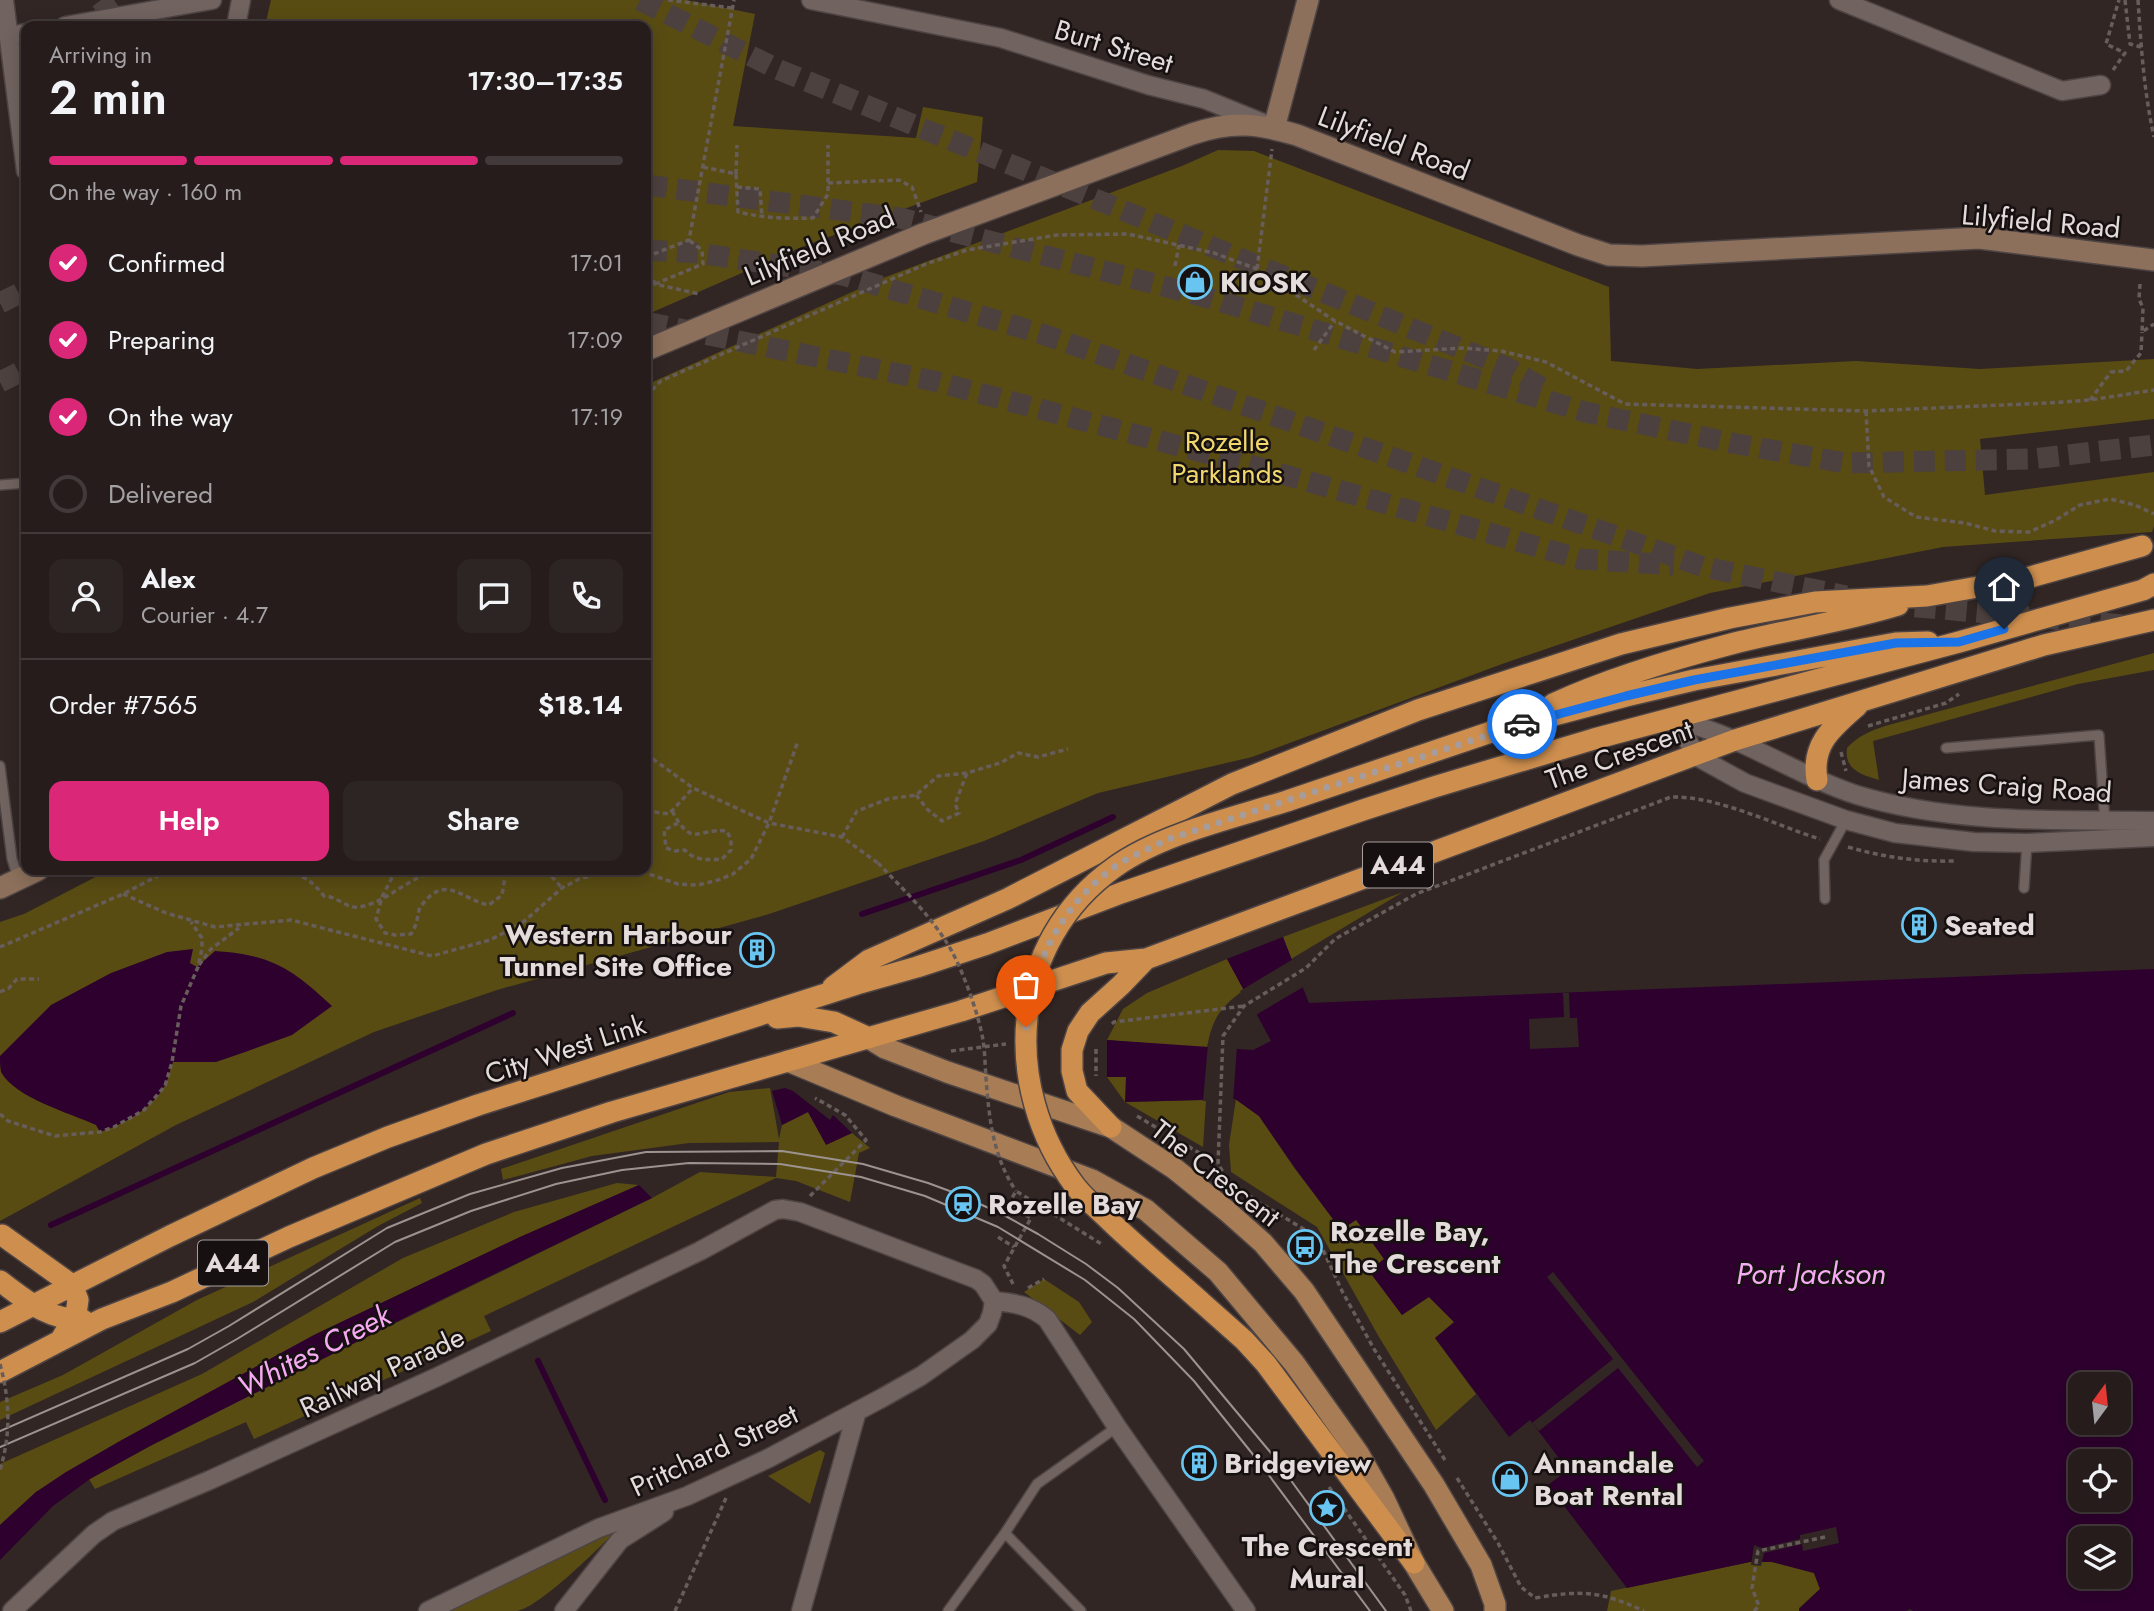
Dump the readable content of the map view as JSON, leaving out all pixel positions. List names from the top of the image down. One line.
{"streets":{"highway":["The Crescent","A44","City West Link"],"main road":["Lilyfield Road"],"street":["Burt Street","James Craig Road","Railway Parade","Pritchard Street"]},"crossings":[["Burt Street","Lilyfield Road"],["The Crescent","James Craig Road"],["The Crescent","A44"],["The Crescent","City West Link"]],"water":["Port Jackson","Whites Creek"],"parks":["Rozelle Parklands"],"places":{"shop":["KIOSK","Annandale Boat Rental"],"building":["Seated","Western Harbour Tunnel Site Office","Bridgeview"],"station":["Rozelle Bay"],"bus stop":["Rozelle Bay, The Crescent"],"place":["The Crescent Mural"]},"north":"top","page":{"heading":["2 min","Arriving in","17:30–17:35"],"panel":["Alex","Courier · 4.7","Order #7565","$18.14"],"bar":"On the way · 160 m","list":[["Confirmed","17:01"],["Preparing","17:09"],["On the way","17:19"],"Delivered"],"buttons":["Help","Share"]}}
